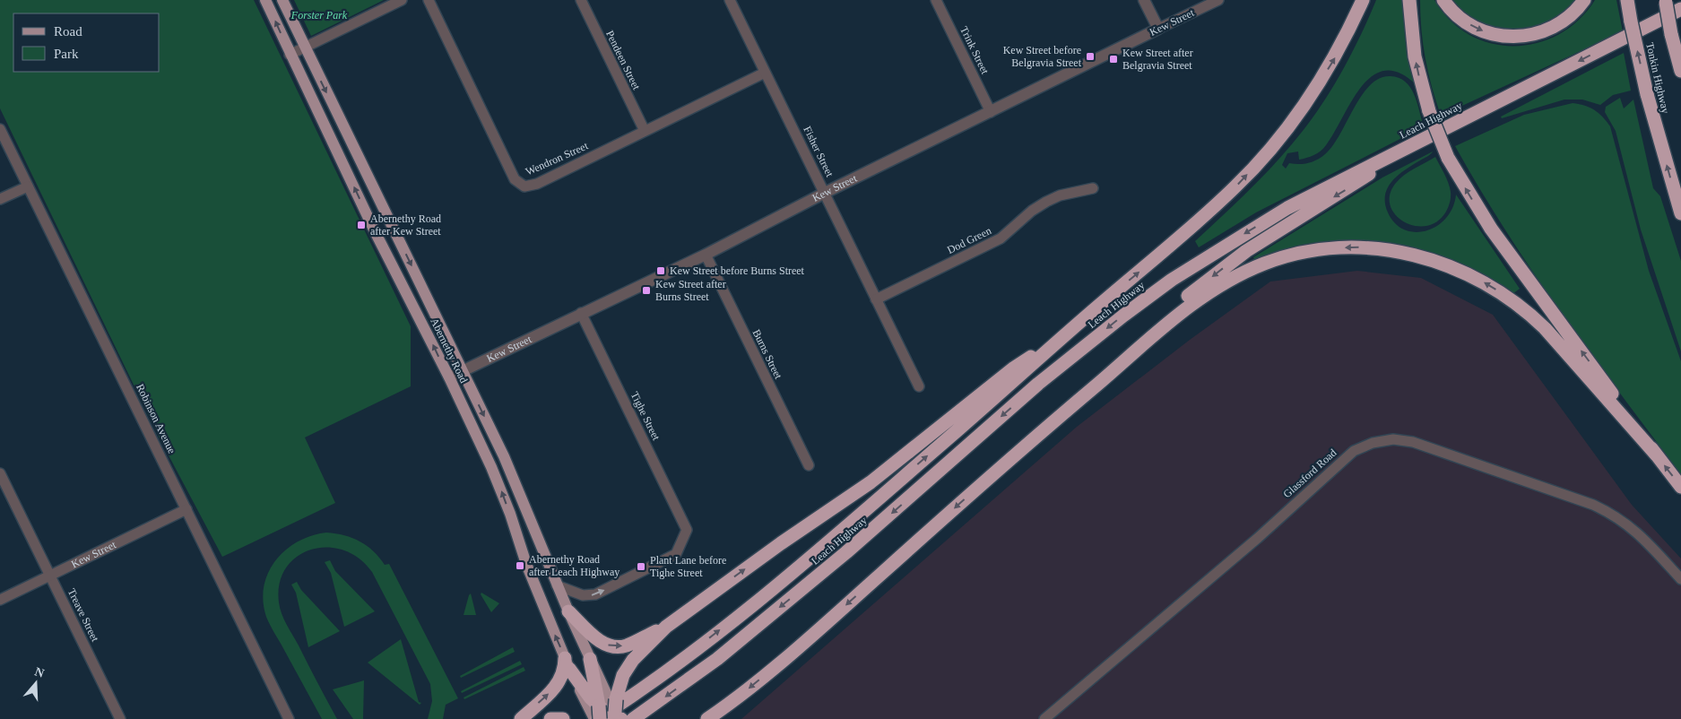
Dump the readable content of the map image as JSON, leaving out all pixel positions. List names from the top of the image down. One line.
{"streets":{"highway":["Tonkin Highway","Leach Highway"],"main road":["Abernethy Road"],"street":["Kew Street","Trink Street","Pendeen Street","Fisher Street","Wendron Street","Dod Green","Burns Street","Tighe Street","Robinson Avenue","Glassford Road","Treave Street"]},"crossings":[["Kew Street","Trink Street"],["Kew Street","Fisher Street"],["Kew Street","Abernethy Road"],["Kew Street","Burns Street"],["Kew Street","Tighe Street"],["Kew Street","Robinson Avenue"],["Kew Street","Treave Street"],["Pendeen Street","Wendron Street"],["Fisher Street","Wendron Street"],["Fisher Street","Dod Green"],["Abernethy Road","Tighe Street"]],"parks":["Forster Park"],"places":{"transit":["Kew Street before Belgravia Street","Kew Street after Belgravia Street","Abernethy Road after Kew Street","Kew Street before Burns Street","Kew Street after Burns Street","Abernethy Road after Leach Highway","Plant Lane before Tighe Street"]},"legend":["Road","Park"],"north":"top"}
